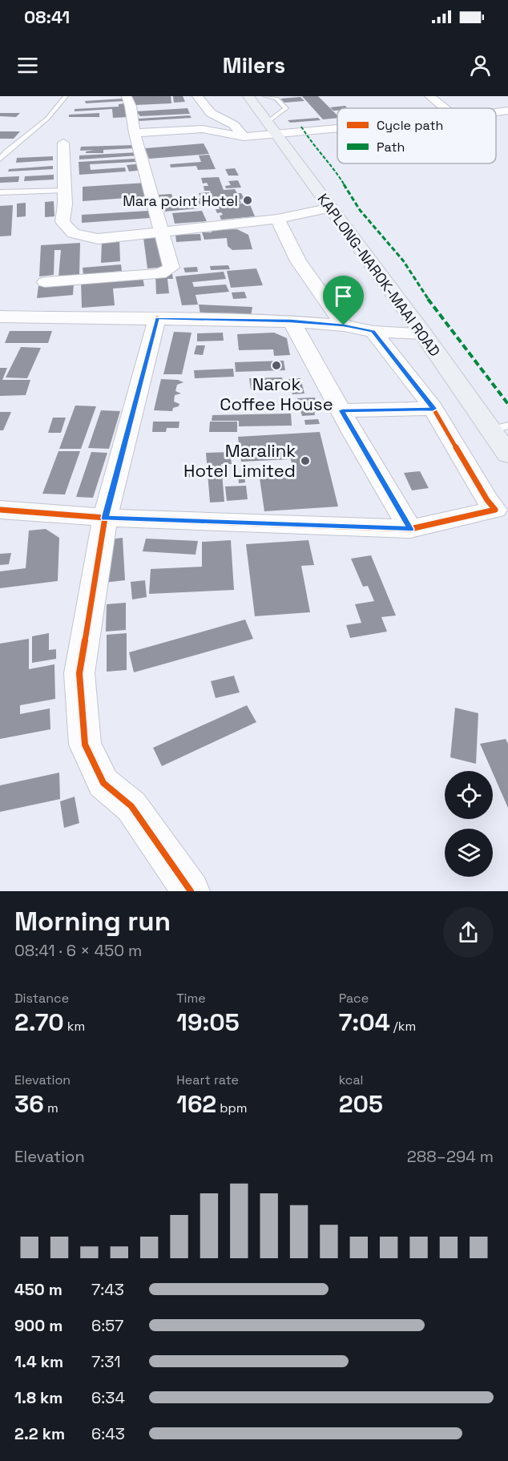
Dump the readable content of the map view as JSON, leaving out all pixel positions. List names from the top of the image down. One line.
{"streets":{"highway":["KAPLONG-NAROK-MAAI ROAD"]},"places":["Mara point Hotel","Narok Coffee House","Maralink Hotel Limited"],"legend":["Cycle path","Path"],"page":{"status":"08:41","header":"Milers","heading":["Morning run","08:41 · 6 × 450 m"],"stats":[["Distance","2.70 km"],["Time","19:05"],["Pace","7:04 /km"],["Elevation","36 m"],["Heart rate","162 bpm"],["kcal","205"]],"chart":["Elevation","288–294 m"],"list":[{"name":"450 m","note":"7:43"},{"name":"900 m","note":"6:57"},{"name":"1.4 km","note":"7:31"},{"name":"1.8 km","note":"6:34"},{"name":"2.2 km","note":"6:43"}]}}
